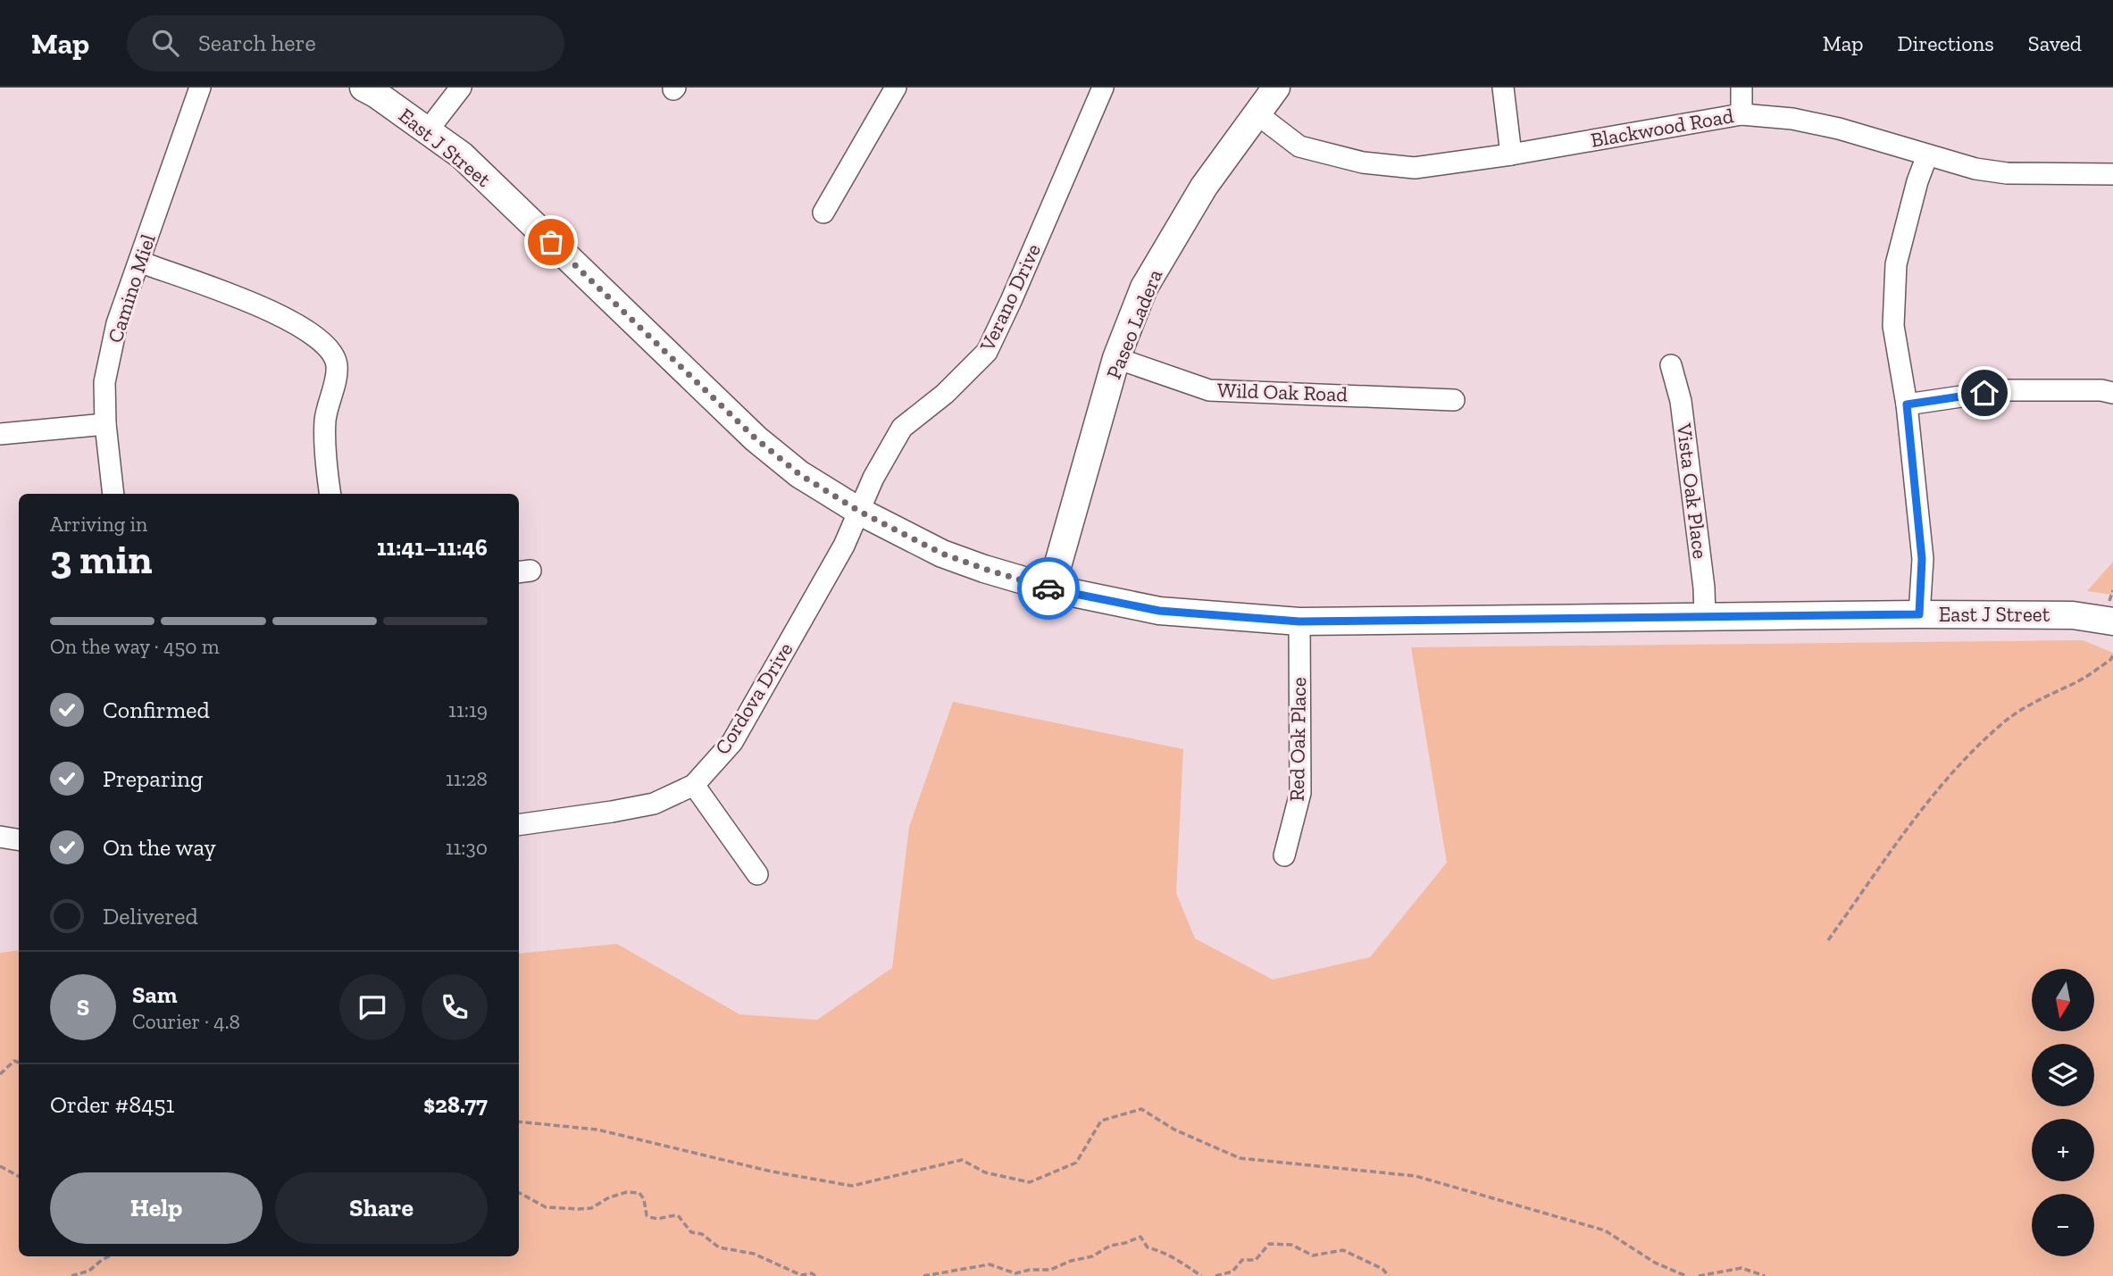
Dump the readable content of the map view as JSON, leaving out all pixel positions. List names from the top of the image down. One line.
{"streets":{"street":["Blackwood Road","East J Street","Camino Miel","Verano Drive","Paseo Ladera","Wild Oak Road","Vista Oak Place","Cordova Drive","Red Oak Place"]},"crossings":[["Blackwood Road","Paseo Ladera"],["East J Street","Verano Drive"],["East J Street","Paseo Ladera"],["East J Street","Vista Oak Place"],["East J Street","Cordova Drive"],["East J Street","Red Oak Place"],["Verano Drive","Cordova Drive"],["Paseo Ladera","Wild Oak Road"]],"north":"bottom","page":{"header":"Map","search":"Search here","nav":["Map","Directions","Saved"],"heading":["3 min","Arriving in","11:41–11:46"],"panel":["Sam","Courier · 4.8","Order #8451","$28.77"],"bar":"On the way · 450 m","list":[["Confirmed","11:19"],["Preparing","11:28"],["On the way","11:30"],"Delivered"],"map_buttons":["+","−"],"round":"S","buttons":["Help","Share"]}}
